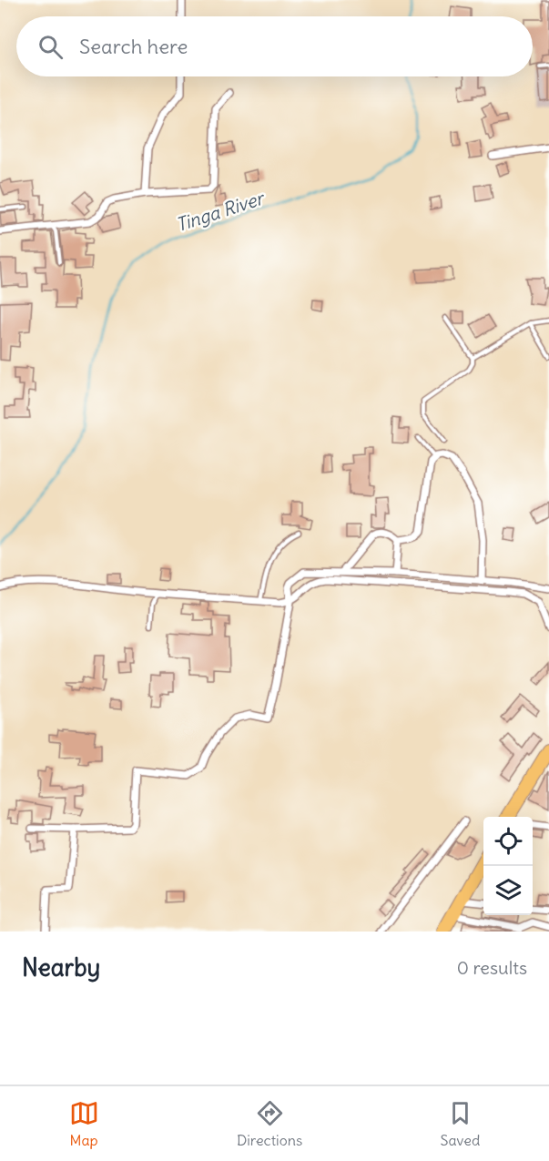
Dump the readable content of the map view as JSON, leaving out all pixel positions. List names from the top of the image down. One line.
{"water":["Tinga River"],"page":{"search":"Search here","heading":["Nearby","0 results"],"nav":["Map","Directions","Saved"]}}
